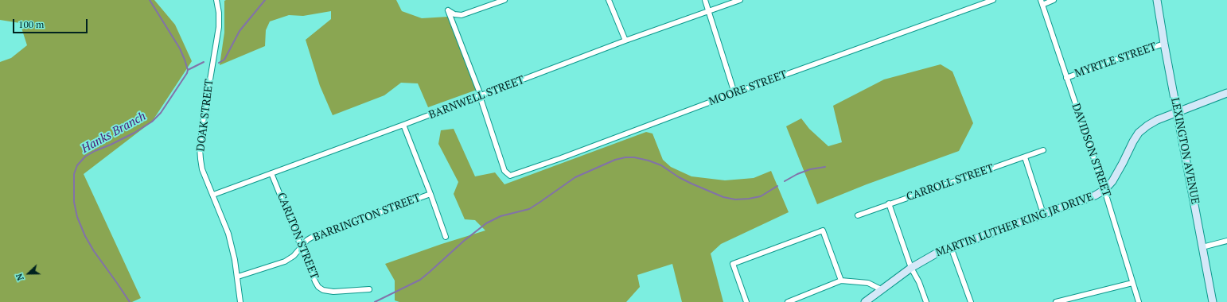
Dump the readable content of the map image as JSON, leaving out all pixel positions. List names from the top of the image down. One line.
{"streets":{"street":["MYRTLE STREET","MOORE STREET","BARNWELL STREET","DOAK STREET","DAVIDSON STREET","LEXINGTON AVENUE","CARROLL STREET","BARRINGTON STREET","MARTIN LUTHER KING JR DRIVE","CARLTON STREET"]},"crossings":[["MYRTLE STREET","DAVIDSON STREET"],["MYRTLE STREET","LEXINGTON AVENUE"],["MOORE STREET","BARNWELL STREET"],["BARNWELL STREET","DOAK STREET"],["BARNWELL STREET","CARLTON STREET"],["DOAK STREET","BARRINGTON STREET"],["DAVIDSON STREET","MARTIN LUTHER KING JR DRIVE"],["LEXINGTON AVENUE","MARTIN LUTHER KING JR DRIVE"],["BARRINGTON STREET","CARLTON STREET"]],"water":["Hanks Branch"],"scale_bar":"100 m","north":"left"}
